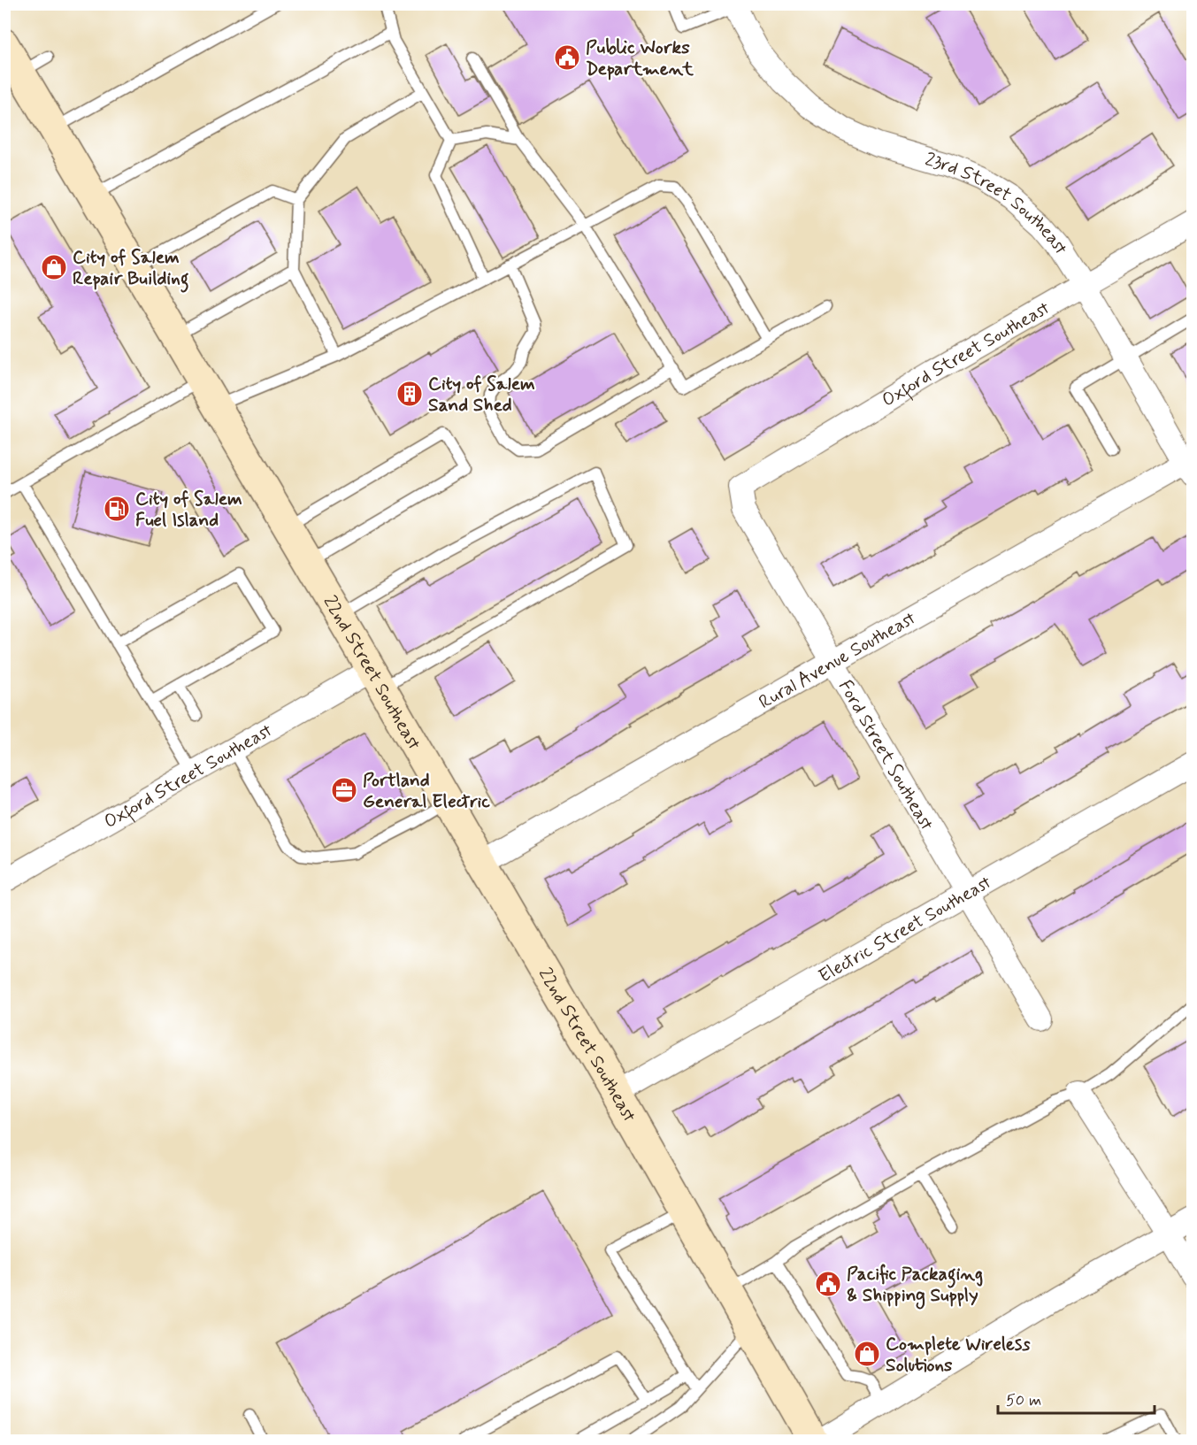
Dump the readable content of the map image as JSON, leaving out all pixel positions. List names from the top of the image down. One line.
{"streets":{"street":["23rd Street Southeast","Oxford Street Southeast","Rural Avenue Southeast","22nd Street Southeast","Ford Street Southeast","Electric Street Southeast"]},"crossings":[["23rd Street Southeast","Oxford Street Southeast"],["23rd Street Southeast","Rural Avenue Southeast"],["Oxford Street Southeast","22nd Street Southeast"],["Oxford Street Southeast","Ford Street Southeast"],["Rural Avenue Southeast","22nd Street Southeast"],["Rural Avenue Southeast","Ford Street Southeast"],["22nd Street Southeast","Electric Street Southeast"],["Ford Street Southeast","Electric Street Southeast"]],"places":{"public building":["Public Works Department","Pacific Packaging & Shipping Supply"],"shop":["City of Salem Repair Building","Complete Wireless Solutions"],"building":["City of Salem Sand Shed"],"fuel station":["City of Salem Fuel Island"],"office":["Portland General Electric"]},"scale_bar":"50 m"}
